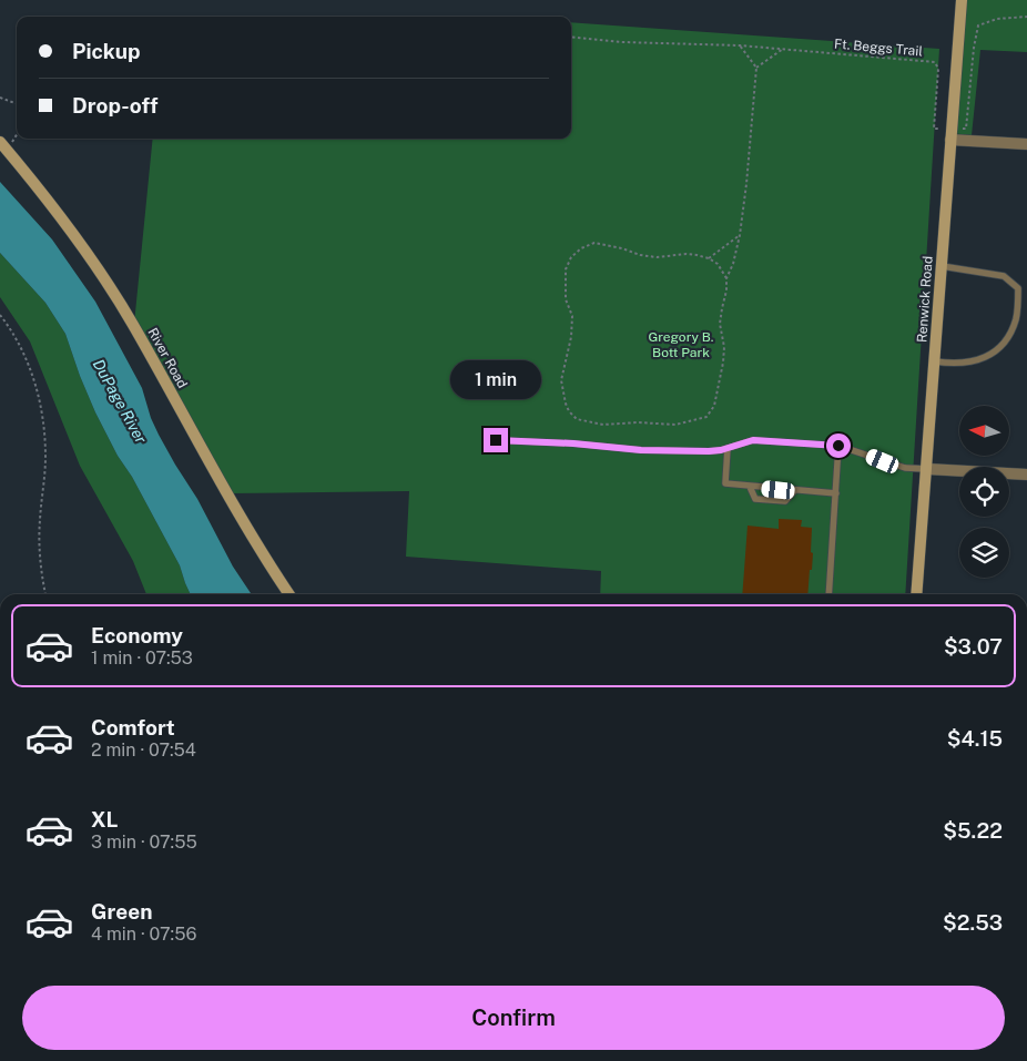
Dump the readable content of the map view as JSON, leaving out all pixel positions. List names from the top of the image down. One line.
{"streets":{"street":["Renwick Road","River Road"],"path":["Ft. Beggs Trail"]},"crossings":[["Ft. Beggs Trail","Renwick Road"]],"water":["DuPage River"],"parks":["Gregory B. Bott Park"],"north":"left","page":{"banner":["Pickup","Drop-off"],"bubble":"1 min","list":[{"name":"Economy","note":"1 min · 07:53","value":"$3.07"},{"name":"Comfort","note":"2 min · 07:54","value":"$4.15"},{"name":"XL","note":"3 min · 07:55","value":"$5.22"},{"name":"Green","note":"4 min · 07:56","value":"$2.53"}],"buttons":"Confirm"}}
